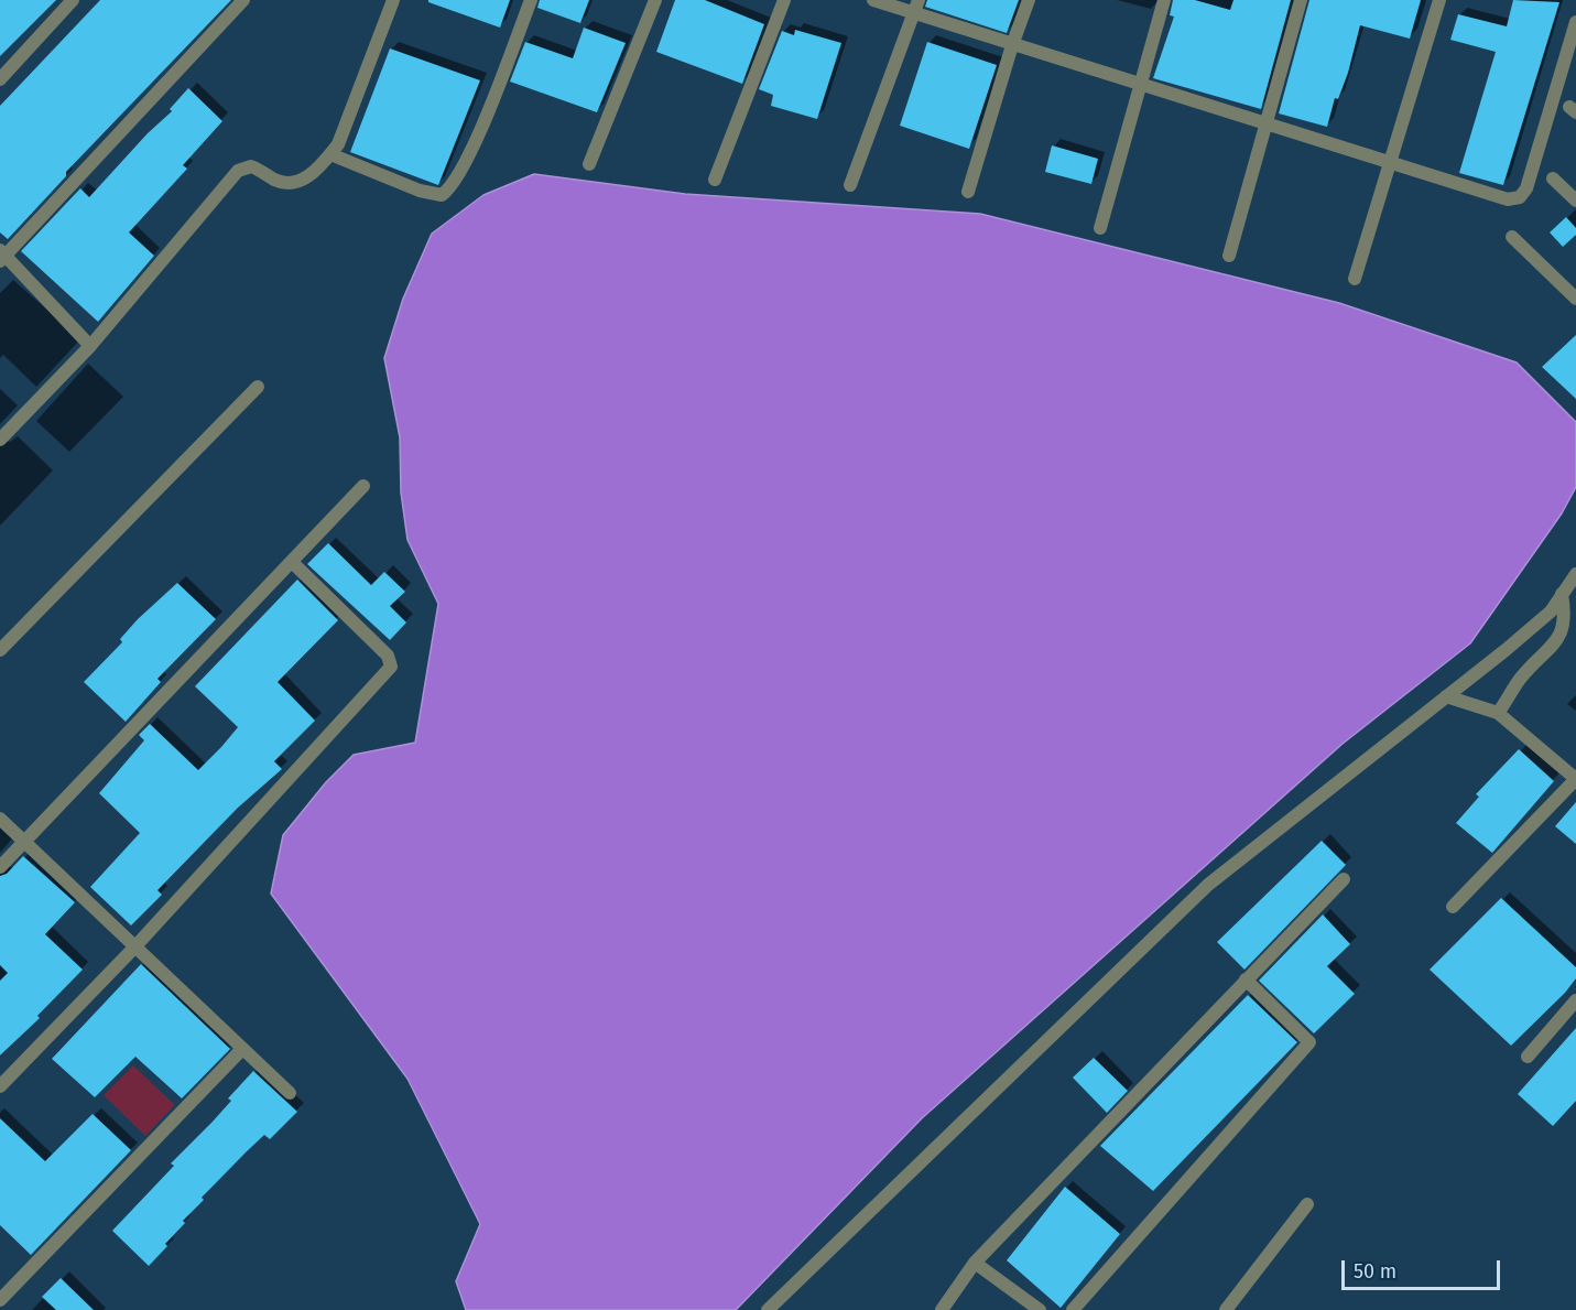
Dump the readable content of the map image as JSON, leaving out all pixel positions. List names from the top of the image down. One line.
{"scale_bar":"50 m"}
